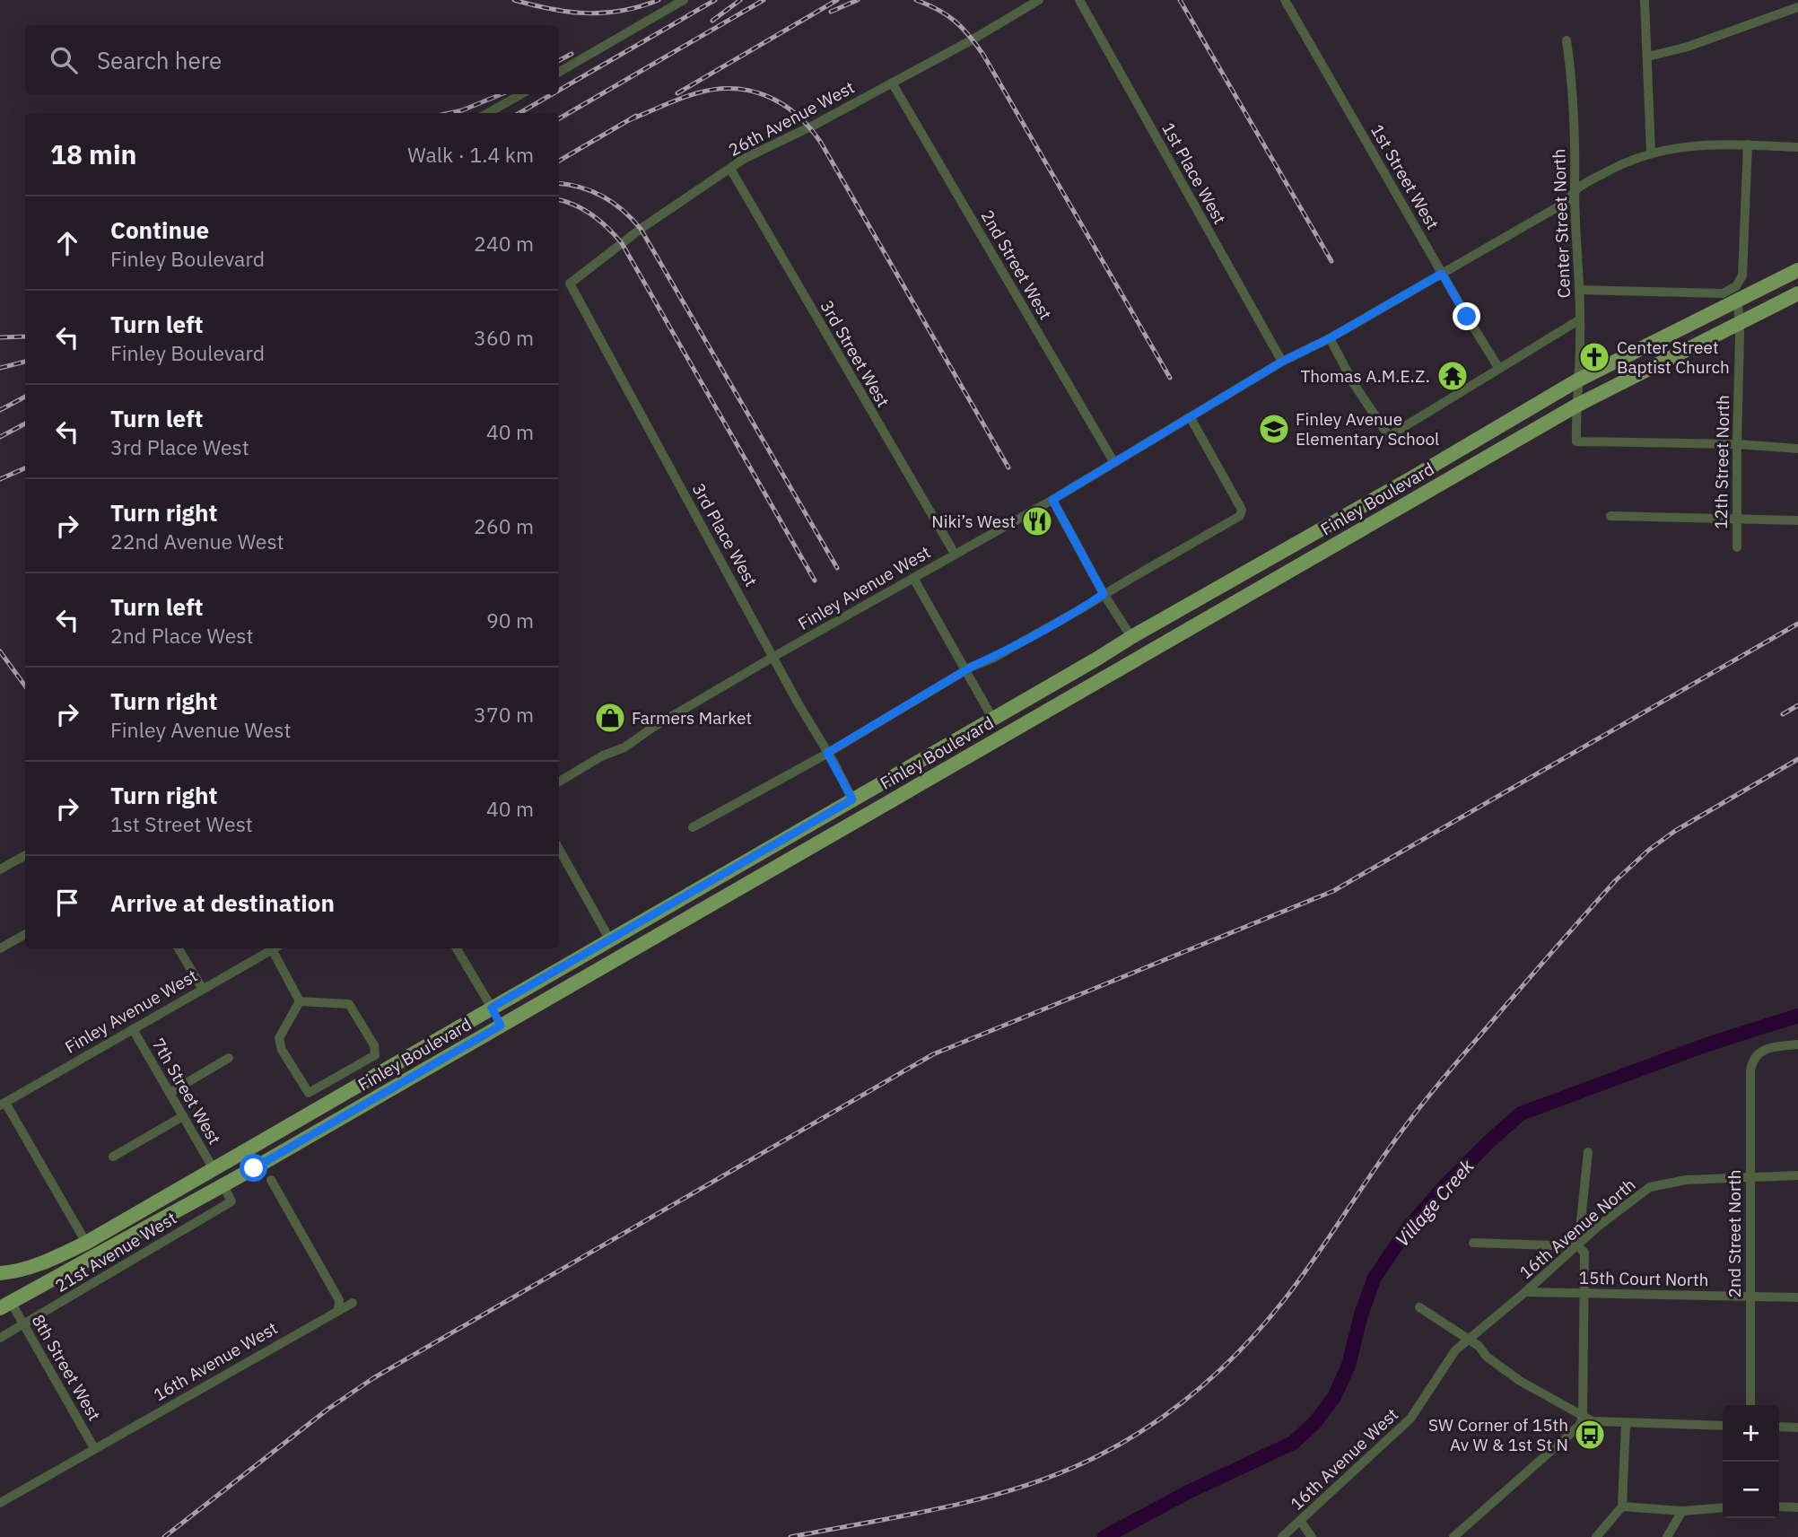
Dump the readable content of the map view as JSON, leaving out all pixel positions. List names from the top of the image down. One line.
{"streets":{"main road":["Finley Boulevard"],"street":["26th Avenue West","1st Place West","1st Street West","Center Street North","2nd Street West","3rd Street West","12th Street North","3rd Place West","Finley Avenue West","7th Street West","16th Avenue North","2nd Street North","21st Avenue West","15th Court North","16th Avenue West","8th Street West"]},"crossings":[["26th Avenue West","2nd Street West"],["26th Avenue West","3rd Street West"],["26th Avenue West","3rd Place West"],["1st Place West","Finley Avenue West"],["1st Street West","Finley Avenue West"],["Center Street North","12th Street North"],["Center Street North","Finley Boulevard"],["Center Street North","Finley Avenue West"],["2nd Street West","Finley Avenue West"],["3rd Street West","Finley Avenue West"],["12th Street North","Finley Boulevard"],["Finley Boulevard","3rd Place West"],["Finley Boulevard","7th Street West"],["Finley Boulevard","21st Avenue West"],["Finley Boulevard","8th Street West"],["3rd Place West","Finley Avenue West"],["Finley Avenue West","7th Street West"],["16th Avenue North","2nd Street North"],["16th Avenue North","15th Court North"],["16th Avenue North","16th Avenue West"],["2nd Street North","15th Court North"],["21st Avenue West","8th Street West"],["16th Avenue West","8th Street West"]],"water":["Village Creek"],"places":{"church":["Center Street Baptist Church"],"temple":["Thomas A.M.E.Z."],"school or university":["Finley Avenue Elementary School"],"restaurant":["Niki’s West"],"shop":["Farmers Market"],"bus stop":["SW Corner of 15th Av W & 1st St N"]},"page":{"search":"Search here","heading":["18 min","Walk · 1.4 km"],"list":[["Continue","Finley Boulevard","240 m"],["Turn left","Finley Boulevard","360 m"],["Turn left","3rd Place West","40 m"],["Turn right","22nd Avenue West","260 m"],["Turn left","2nd Place West","90 m"],["Turn right","Finley Avenue West","370 m"],["Turn right","1st Street West","40 m"],"Arrive at destination"],"map_buttons":["+","−"]}}
